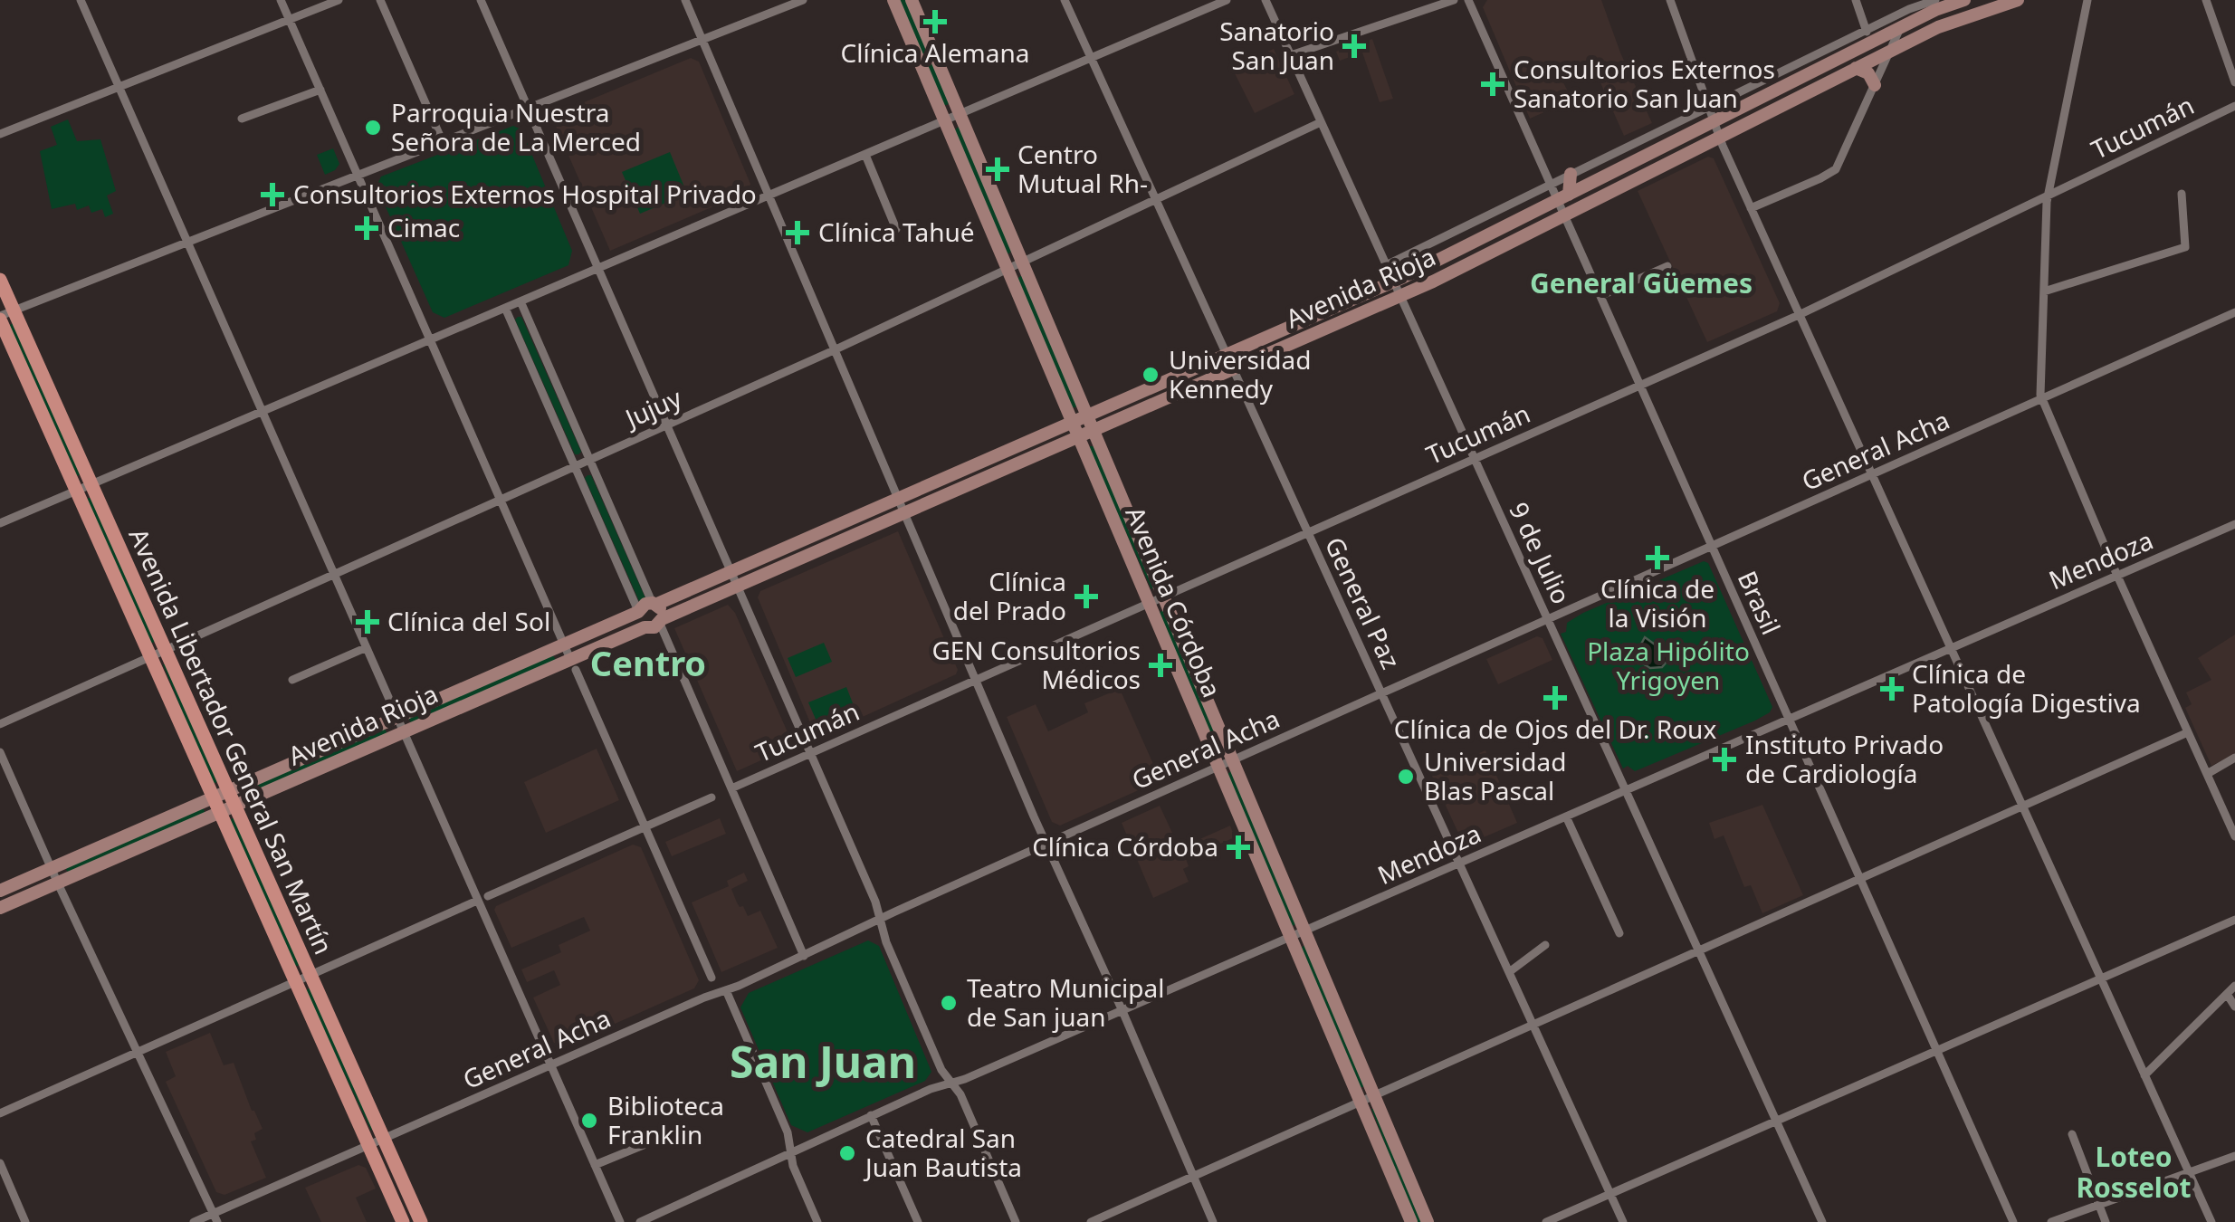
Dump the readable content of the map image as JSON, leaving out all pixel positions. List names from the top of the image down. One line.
{"streets":{"main road":["Avenida Rioja","Avenida Córdoba","Avenida Libertador General San Martín"],"street":["Tucumán","Jujuy","General Acha","9 de Julio","Mendoza","General Paz","Brasil"]},"crossings":[["Tucumán","9 de Julio"],["Tucumán","Avenida Córdoba"],["Tucumán","General Paz"],["Tucumán","Brasil"],["Avenida Rioja","9 de Julio"],["Avenida Rioja","Avenida Córdoba"],["Avenida Rioja","General Paz"],["Avenida Rioja","Brasil"],["Avenida Rioja","Avenida Libertador General San Martín"],["Jujuy","9 de Julio"],["Jujuy","Avenida Córdoba"],["Jujuy","General Paz"],["Jujuy","Avenida Libertador General San Martín"],["General Acha","9 de Julio"],["General Acha","Avenida Córdoba"],["General Acha","General Paz"],["General Acha","Brasil"],["General Acha","Avenida Libertador General San Martín"],["9 de Julio","Mendoza"],["Mendoza","Avenida Córdoba"],["Mendoza","General Paz"],["Mendoza","Brasil"]],"districts":["General Güemes","Centro","San Juan","Loteo Rosselot"],"parks":["Plaza Hipólito Yrigoyen"],"places":{"health":["Clínica Alemana","Sanatorio San Juan","Consultorios Externos Sanatorio San Juan","Centro Mutual Rh-","Consultorios Externos Hospital Privado","Cimac","Clínica Tahué","Clínica de la Visión","Clínica del Prado","Clínica del Sol","GEN Consultorios Médicos","Clínica de Patología Digestiva","Clínica de Ojos del Dr. Roux","Instituto Privado de Cardiología","Clínica Córdoba"],"other":["Parroquia Nuestra Señora de La Merced","Universidad Kennedy","Universidad Blas Pascal","Teatro Municipal de San juan","Biblioteca Franklin","Catedral San Juan Bautista"]}}
